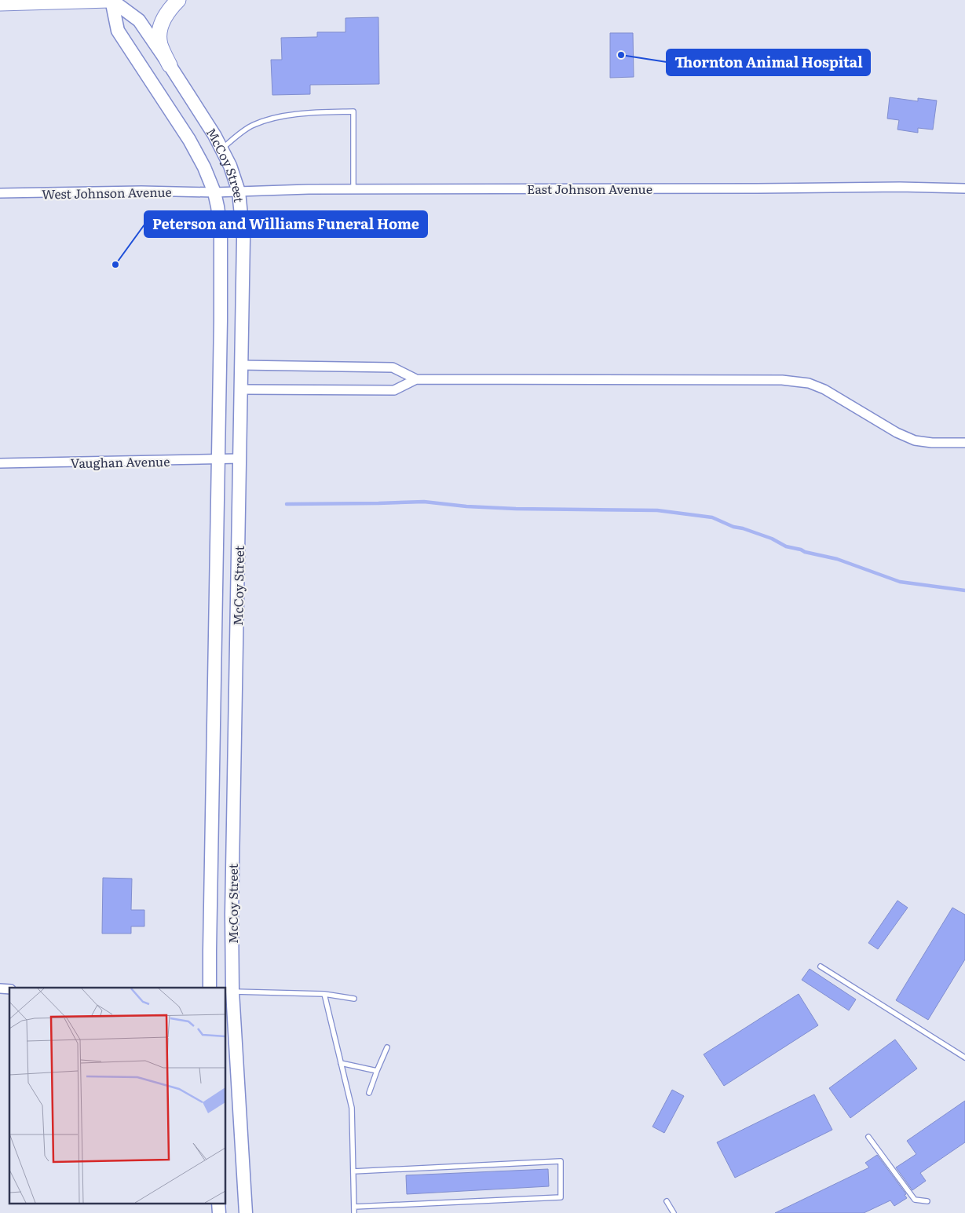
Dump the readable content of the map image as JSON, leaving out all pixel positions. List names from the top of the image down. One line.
{"streets":{"street":["McCoy Street","East Johnson Avenue","West Johnson Avenue","Vaughan Avenue"]},"crossings":[["McCoy Street","East Johnson Avenue"],["McCoy Street","West Johnson Avenue"],["McCoy Street","Vaughan Avenue"],["East Johnson Avenue","West Johnson Avenue"]],"places":["Thornton Animal Hospital","Peterson and Williams Funeral Home"]}
